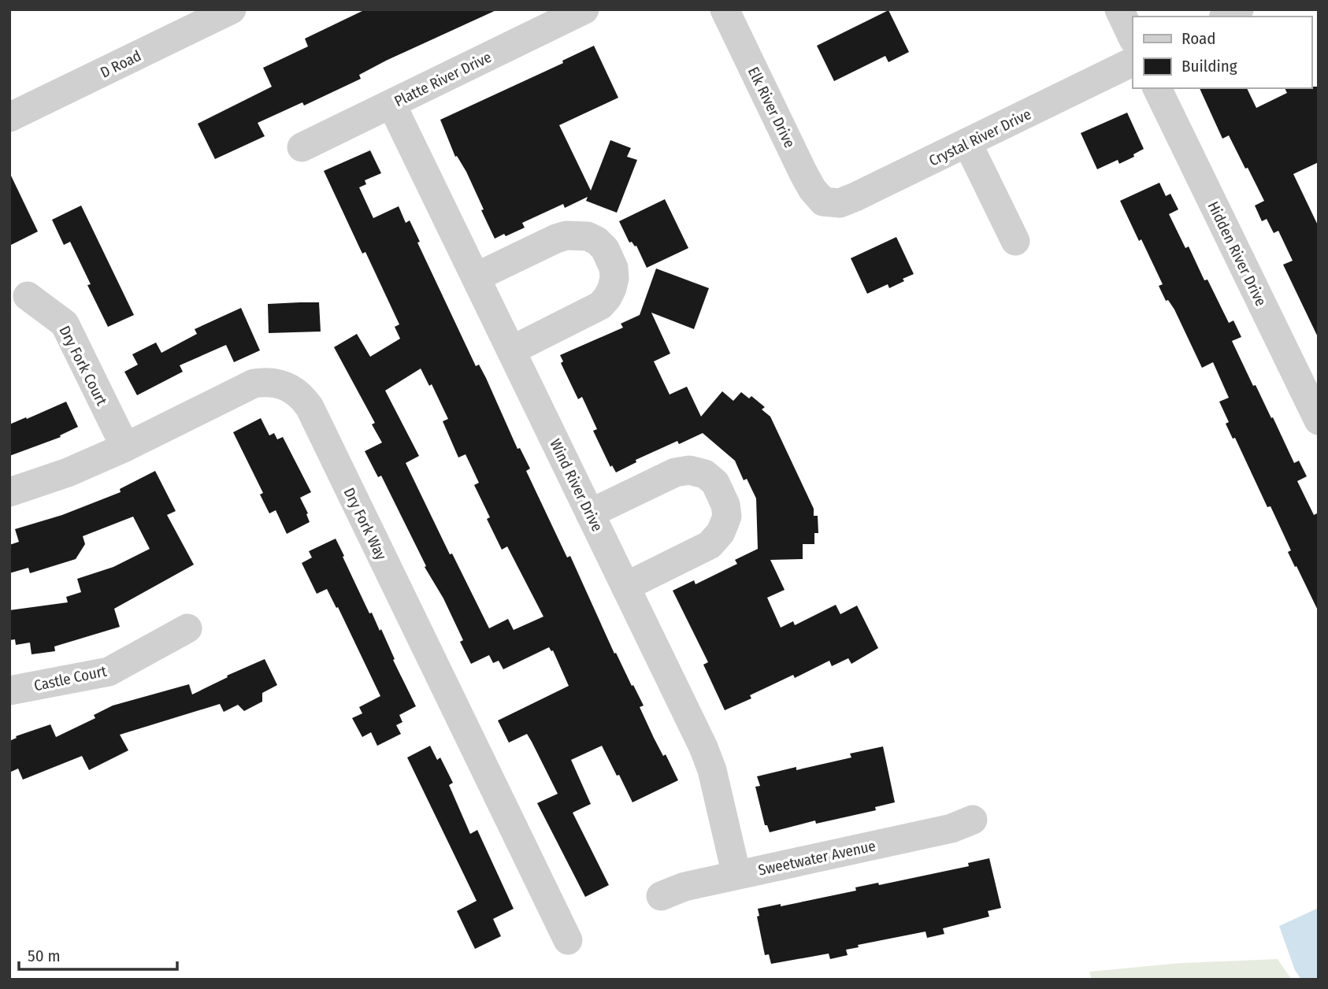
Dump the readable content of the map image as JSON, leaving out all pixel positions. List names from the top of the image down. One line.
{"streets":{"street":["D Road","Platte River Drive","Elk River Drive","Crystal River Drive","Hidden River Drive","Dry Fork Court","Wind River Drive","Dry Fork Way","Castle Court","Sweetwater Avenue"]},"crossings":[["Platte River Drive","Wind River Drive"],["Elk River Drive","Crystal River Drive"],["Dry Fork Court","Dry Fork Way"],["Wind River Drive","Sweetwater Avenue"]],"legend":["Road","Building"],"scale_bar":"50 m"}
